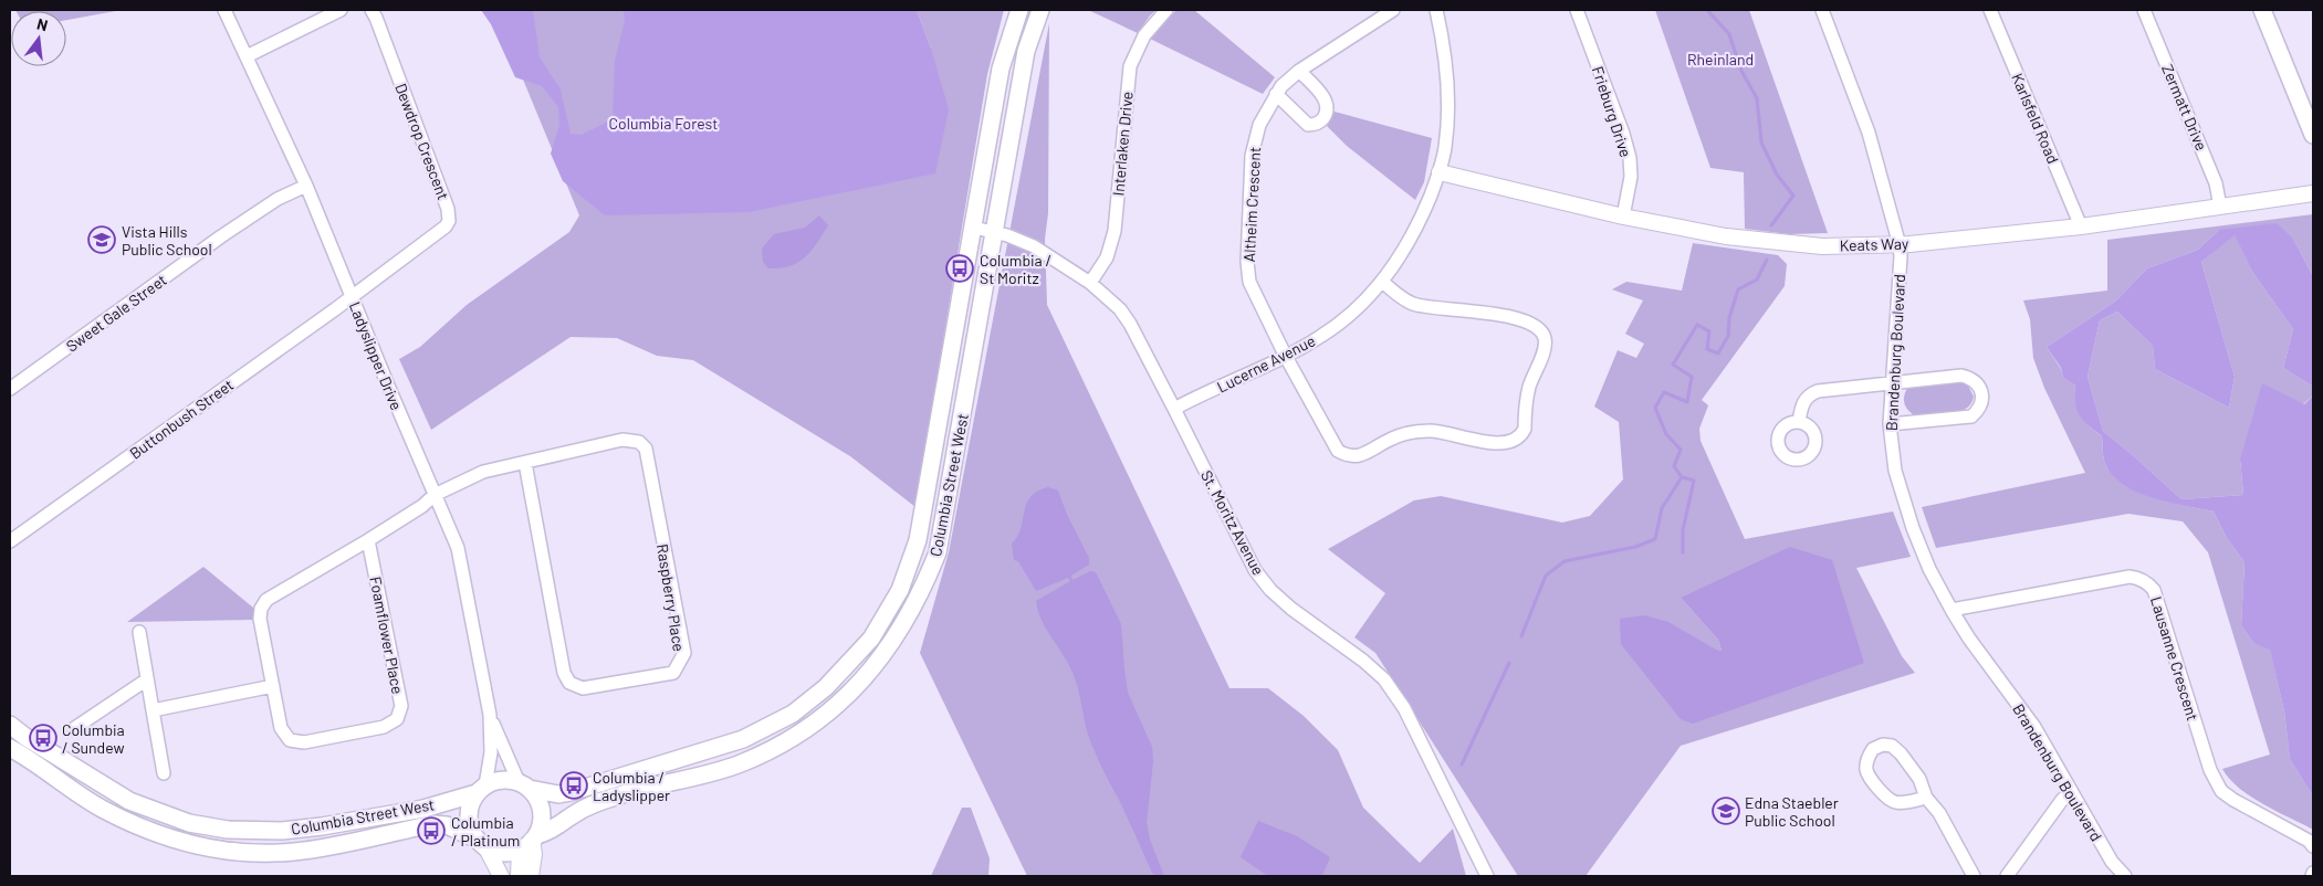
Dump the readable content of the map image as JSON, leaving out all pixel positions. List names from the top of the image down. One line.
{"streets":{"main road":["Columbia Street West"],"street":["Zermatt Drive","Frieburg Drive","Karlsfeld Road","Dewdrop Crescent","Interlaken Drive","Altheim Crescent","Keats Way","Sweet Gale Street","Brandenburg Boulevard","Ladyslipper Drive","Lucerne Avenue","Buttonbush Street","St. Moritz Avenue","Raspberry Place","Foamflower Place","Lausanne Crescent"]},"crossings":[["Zermatt Drive","Keats Way"],["Frieburg Drive","Keats Way"],["Karlsfeld Road","Keats Way"],["Dewdrop Crescent","Ladyslipper Drive"],["Dewdrop Crescent","Buttonbush Street"],["Interlaken Drive","St. Moritz Avenue"],["Altheim Crescent","Lucerne Avenue"],["Keats Way","Brandenburg Boulevard"],["Keats Way","Lucerne Avenue"],["Sweet Gale Street","Ladyslipper Drive"],["Brandenburg Boulevard","Lausanne Crescent"],["Ladyslipper Drive","Buttonbush Street"],["Ladyslipper Drive","Columbia Street West"],["Ladyslipper Drive","Raspberry Place"],["Ladyslipper Drive","Foamflower Place"],["Lucerne Avenue","St. Moritz Avenue"],["Columbia Street West","St. Moritz Avenue"],["Raspberry Place","Foamflower Place"]],"parks":["Rheinland","Columbia Forest"],"places":{"school or university":["Vista Hills Public School","Edna Staebler Public School"],"bus stop":["Columbia / St Moritz","Columbia / Sundew","Columbia / Ladyslipper","Columbia / Platinum"]},"north":"top"}
